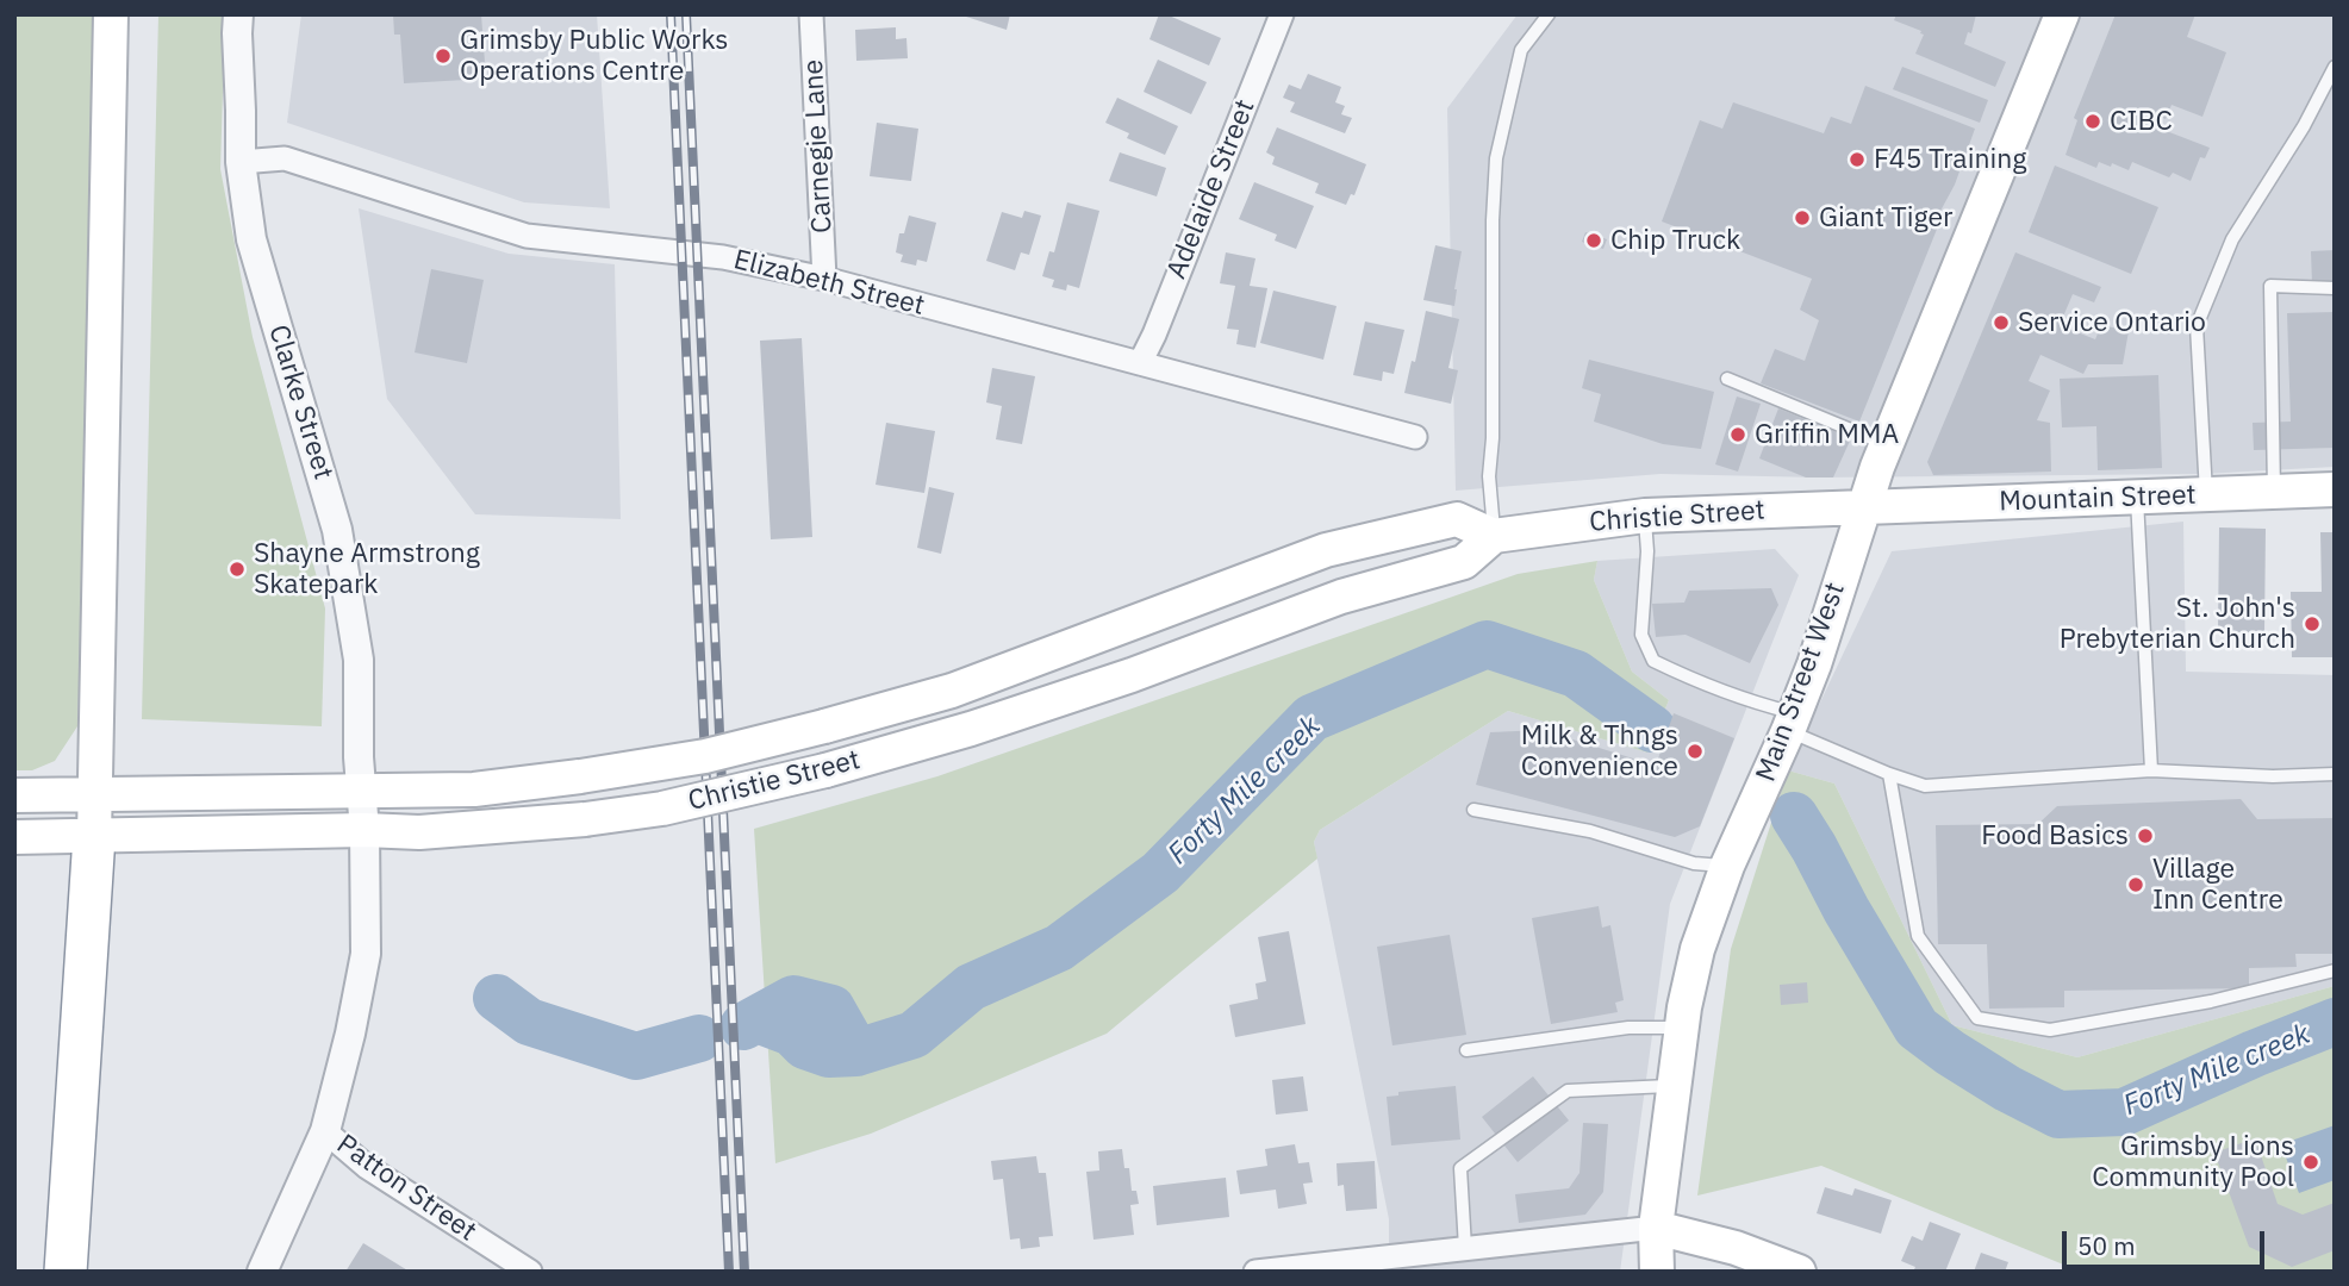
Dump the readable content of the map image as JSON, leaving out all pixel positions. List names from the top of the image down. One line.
{"streets":{"main road":["Mountain Street","Christie Street","Main Street West"],"street":["Carnegie Lane","Adelaide Street","Elizabeth Street","Clarke Street","Patton Street"]},"crossings":[["Carnegie Lane","Elizabeth Street"],["Adelaide Street","Elizabeth Street"],["Elizabeth Street","Clarke Street"],["Clarke Street","Christie Street"],["Clarke Street","Patton Street"],["Mountain Street","Christie Street"],["Mountain Street","Main Street West"],["Christie Street","Main Street West"]],"water":["Forty Mile creek"],"places":["Grimsby Public Works Operations Centre","CIBC","F45 Training","Giant Tiger","Chip Truck","Service Ontario","Griffin MMA","Shayne Armstrong Skatepark","St. John's Prebyterian Church","Milk & Thngs Convenience","Food Basics","Village Inn Centre","Grimsby Lions Community Pool"],"scale_bar":"50 m"}
